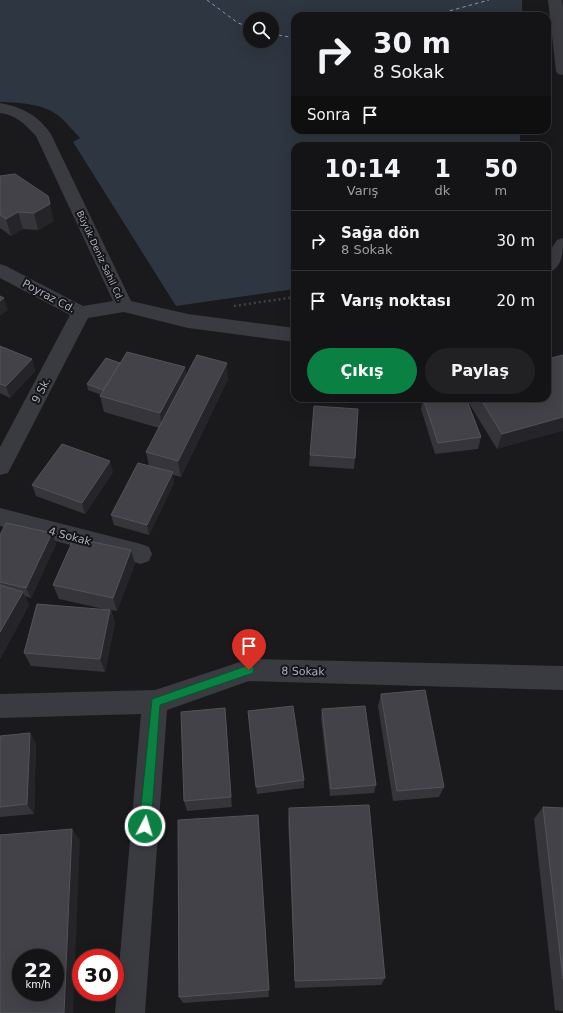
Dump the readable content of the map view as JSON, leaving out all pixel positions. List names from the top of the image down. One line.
{"streets":{"street":["Büyük Deniz Sahil Cd.","Poyraz Cd.","9 Sk.","4 Sokak","8 Sokak"]},"crossings":[["Büyük Deniz Sahil Cd.","Poyraz Cd."],["Poyraz Cd.","9 Sk."]],"page":{"turn":["30 m","8 Sokak"],"then":"Sonra","eta":["10:14","Varış","1","dk","50","m"],"list":[{"name":"Sağa dön","note":"8 Sokak","value":"30 m"},{"name":"Varış noktası","value":"20 m"}],"buttons":["Çıkış","Paylaş"],"speed":"22 km/h","limit":"30"}}
